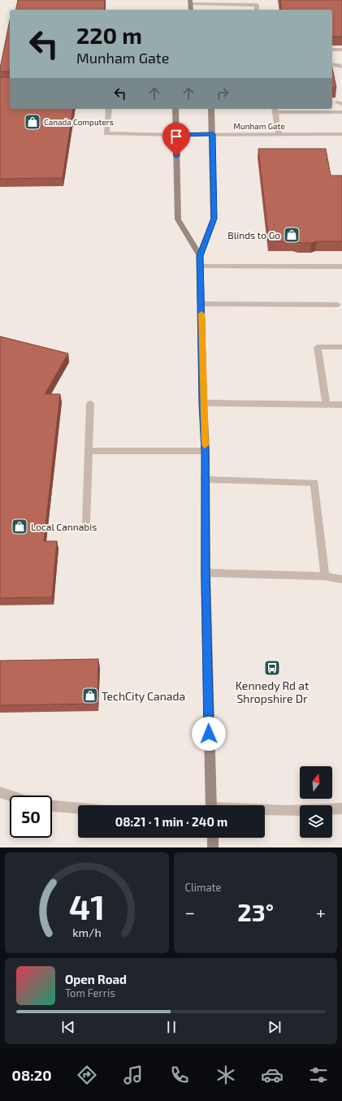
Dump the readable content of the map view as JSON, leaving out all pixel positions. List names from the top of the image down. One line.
{"streets":{"street":["Munham Gate"]},"places":{"shop":["Canada Computers","Blinds to Go","Local Cannabis","TechCity Canada"],"bus stop":["Kennedy Rd at Shropshire Dr"]},"north":"top","page":{"turn":["220 m","Munham Gate"],"limit":"50","trip":"08:21 · 1 min · 240 m","tile":"Climate","heat":["−","23°","+"],"song":["Open Road","Tom Ferris"],"tabs":"08:20","gauge":["41","km/h"]}}
